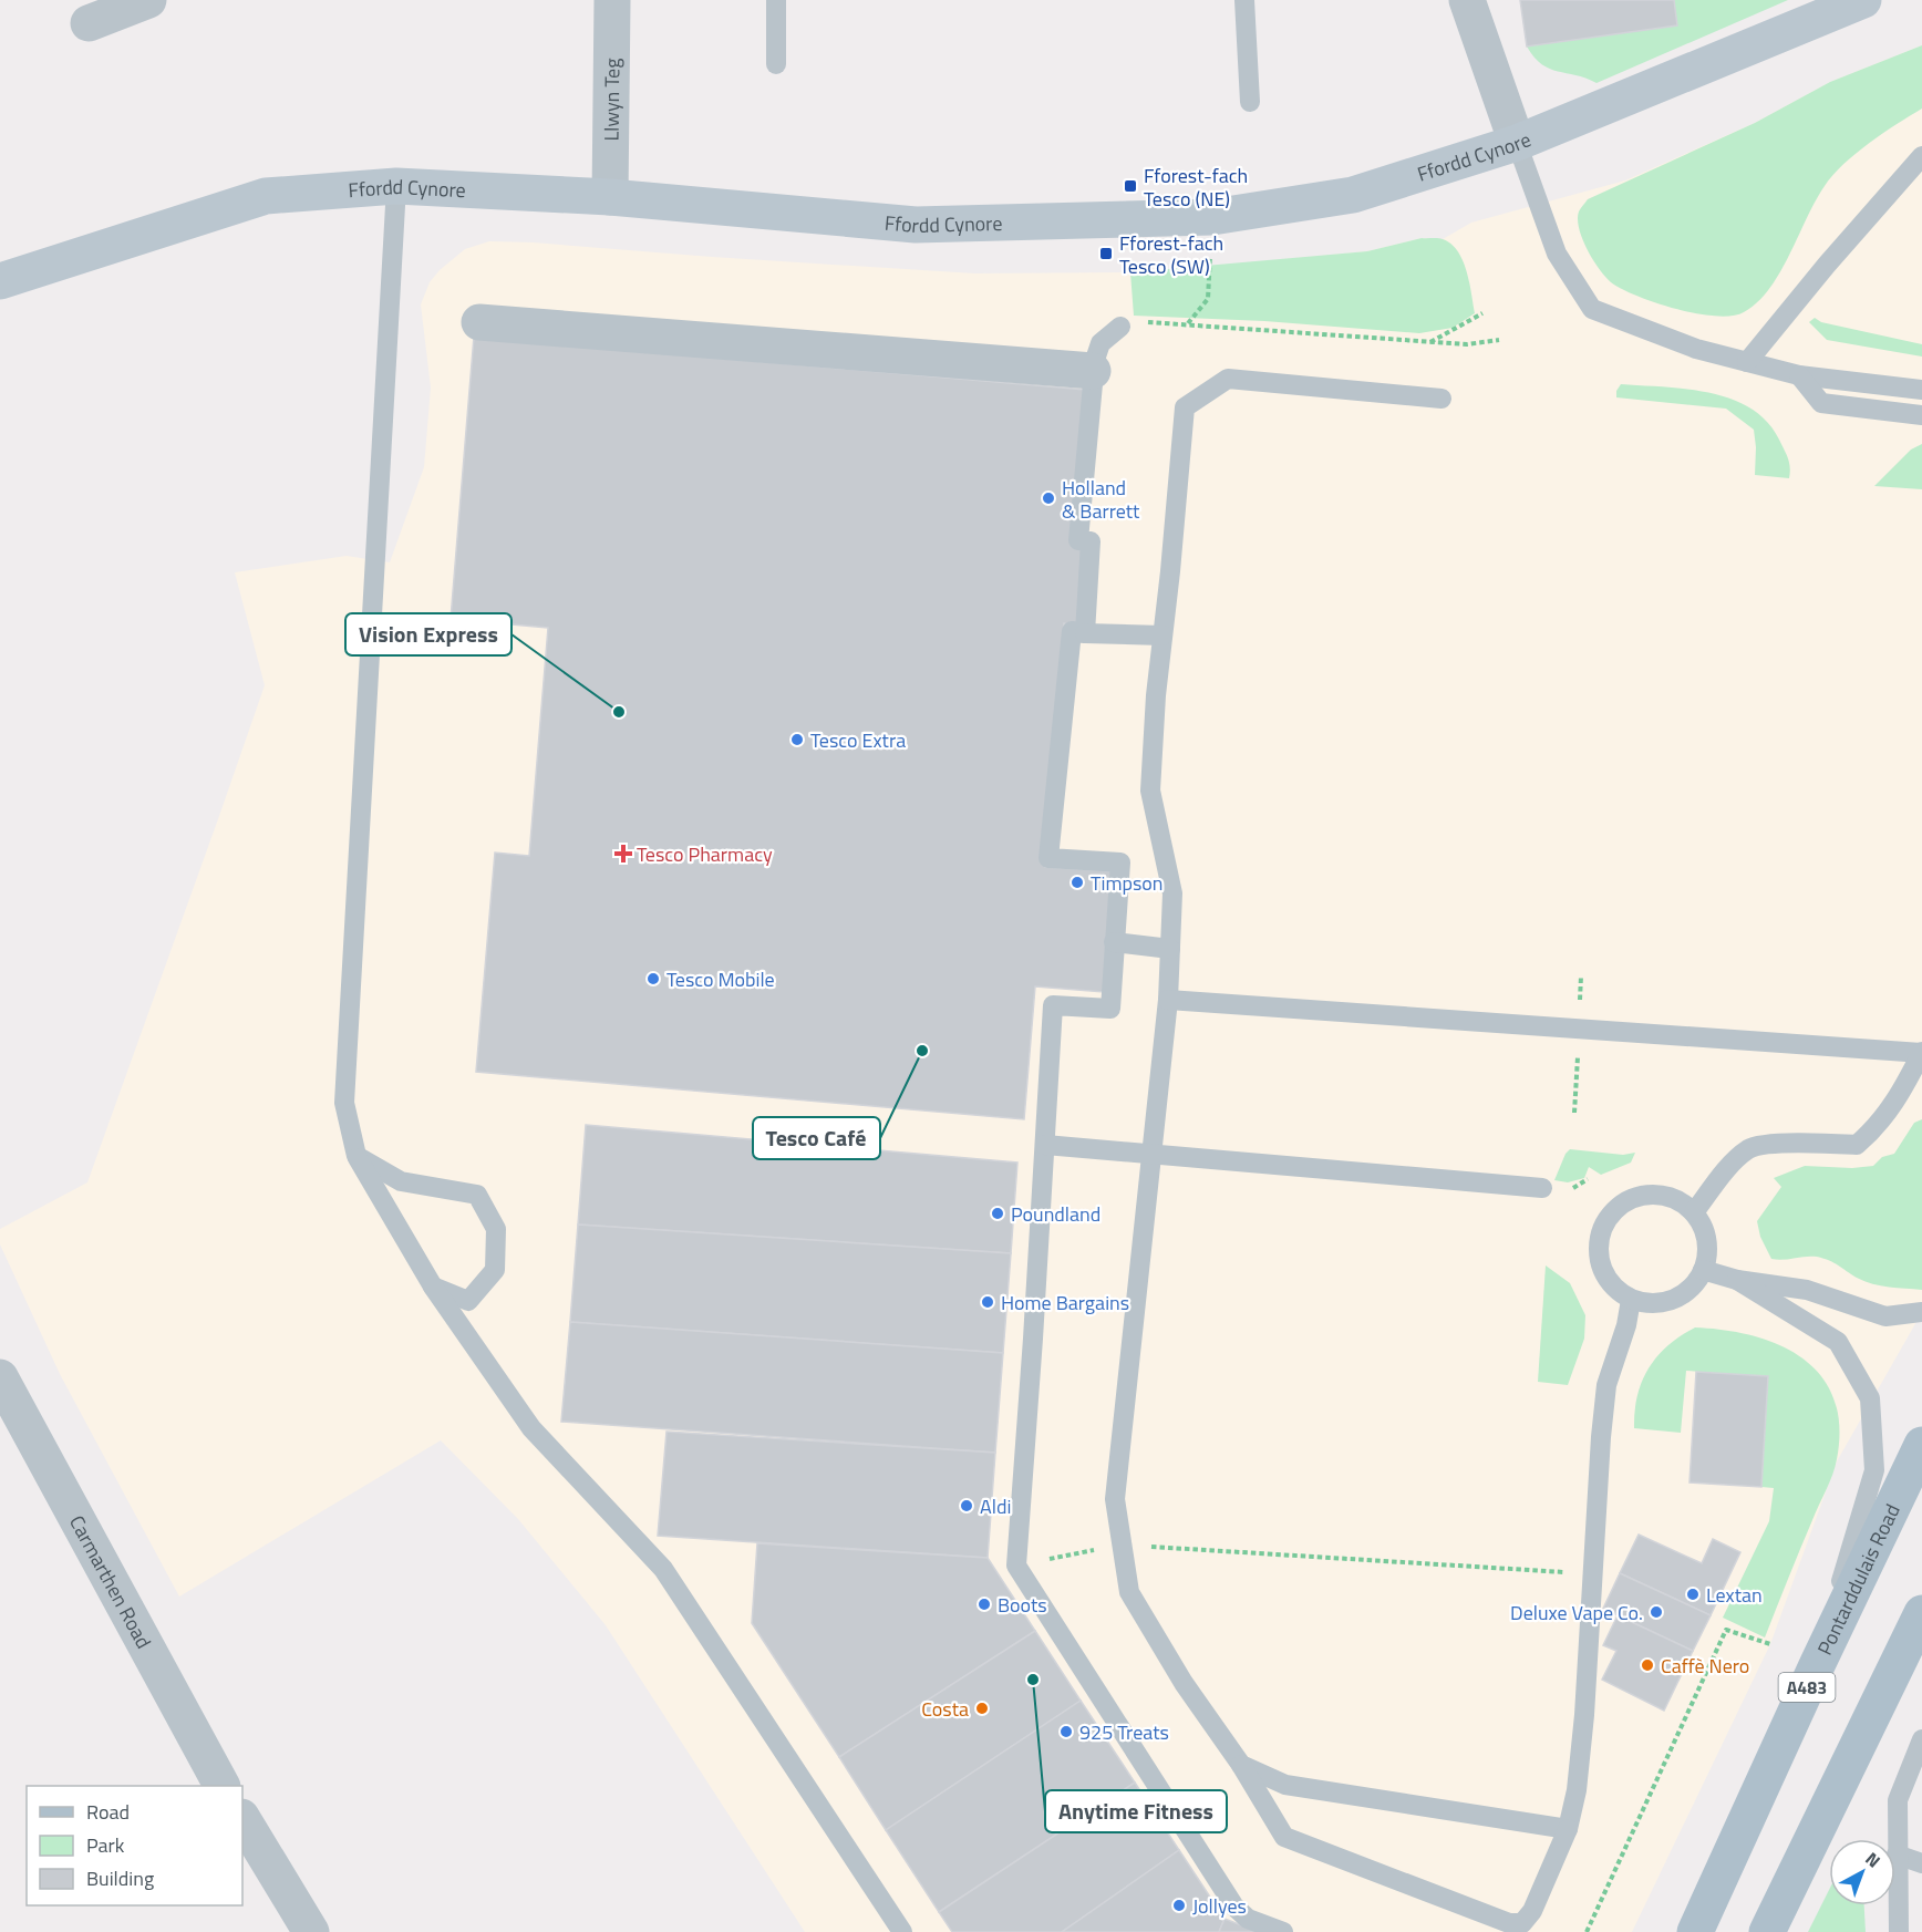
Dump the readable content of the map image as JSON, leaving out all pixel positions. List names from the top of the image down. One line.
{"streets":{"main road":["Ffordd Cynore","Pontarddulais Road","A483"],"street":["Llwyn Teg","Carmarthen Road"]},"crossings":[["Llwyn Teg","Ffordd Cynore"]],"places":{"transit":["Fforest-fach Tesco (NE)","Fforest-fach Tesco (SW)"],"other":["Holland & Barrett","Vision Express","Tesco Extra","Timpson","Tesco Mobile","Tesco Café","Poundland","Home Bargains","Aldi","Lextan","Boots","Deluxe Vape Co.","Caffè Nero","Anytime Fitness","Costa","925 Treats","Jollyes"],"health":["Tesco Pharmacy"]},"legend":["Road","Park","Building"],"north":"top right"}
